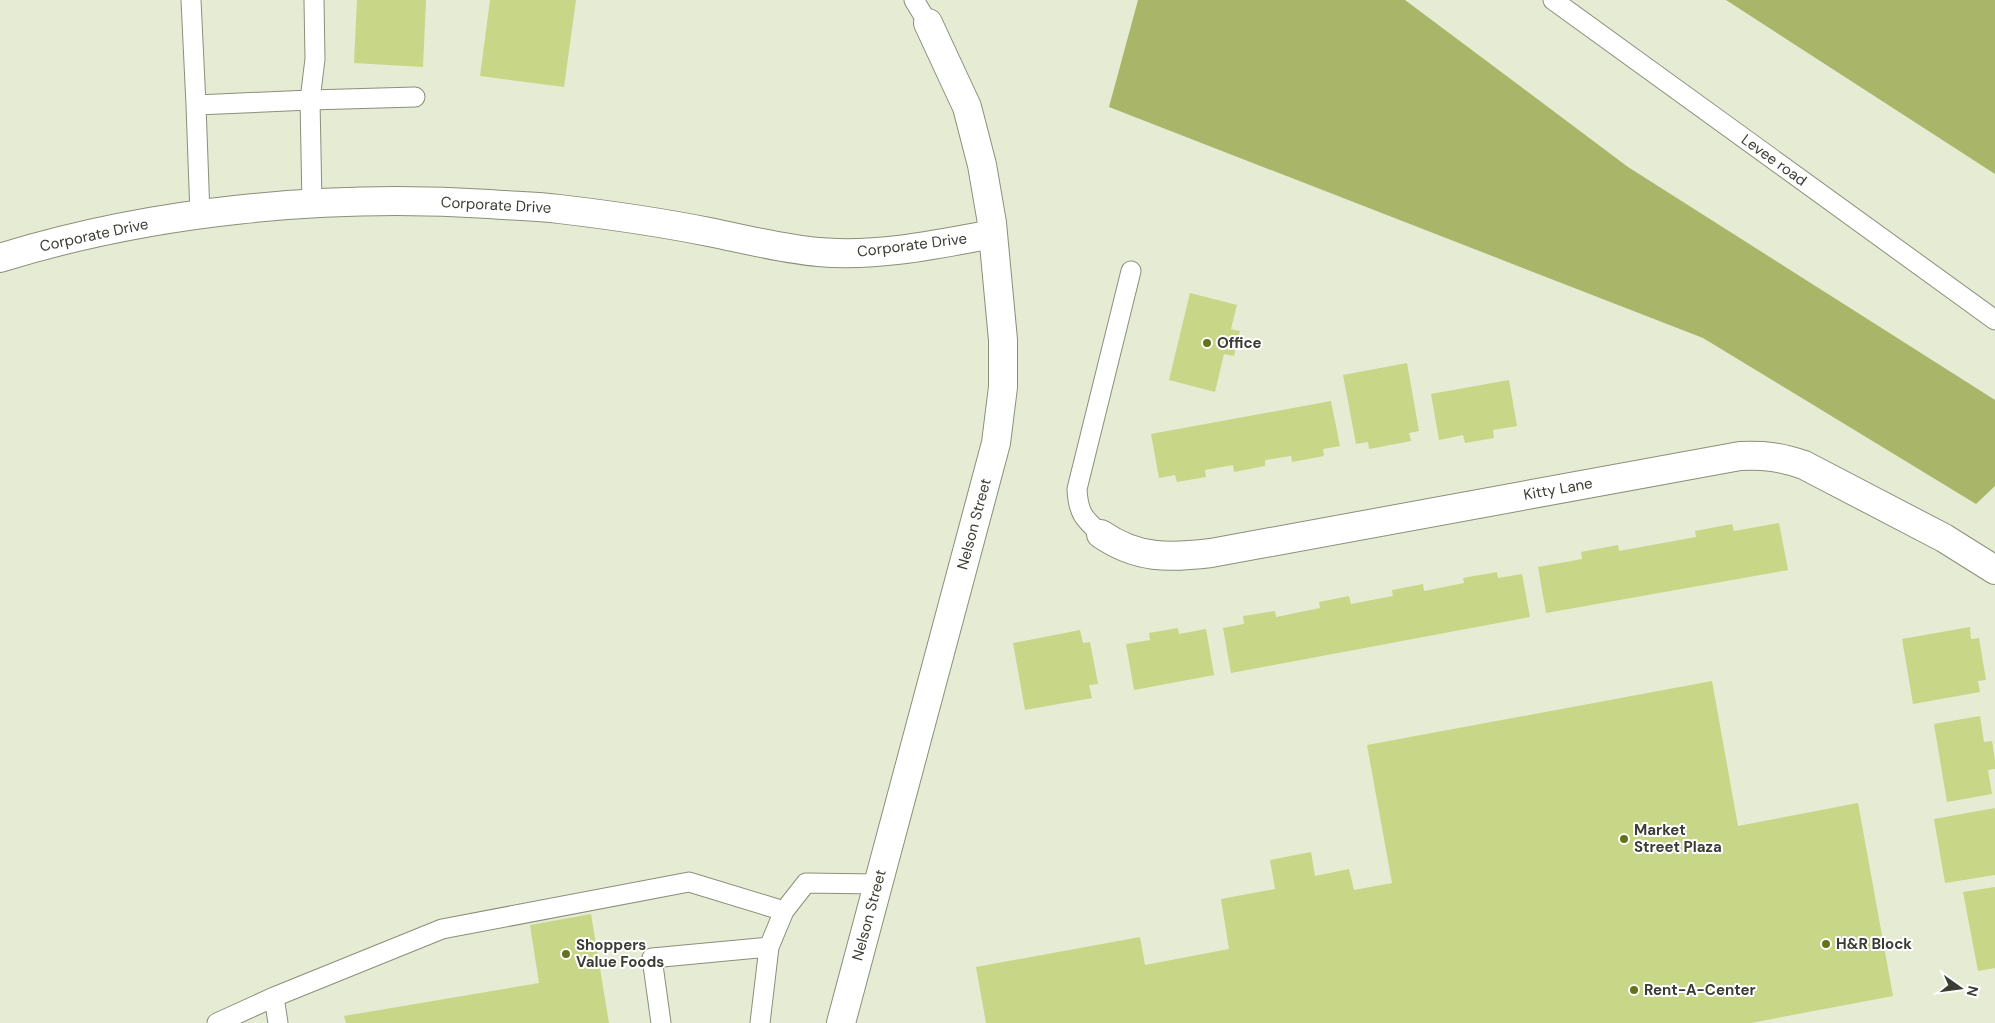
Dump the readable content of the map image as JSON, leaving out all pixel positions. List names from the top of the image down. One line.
{"streets":{"street":["Corporate Drive","Kitty Lane","Nelson Street"],"lane":["Levee road"]},"crossings":[["Corporate Drive","Nelson Street"]],"places":["Office","Market Street Plaza","H&R Block","Shoppers Value Foods","Rent-A-Center"],"north":"right"}
